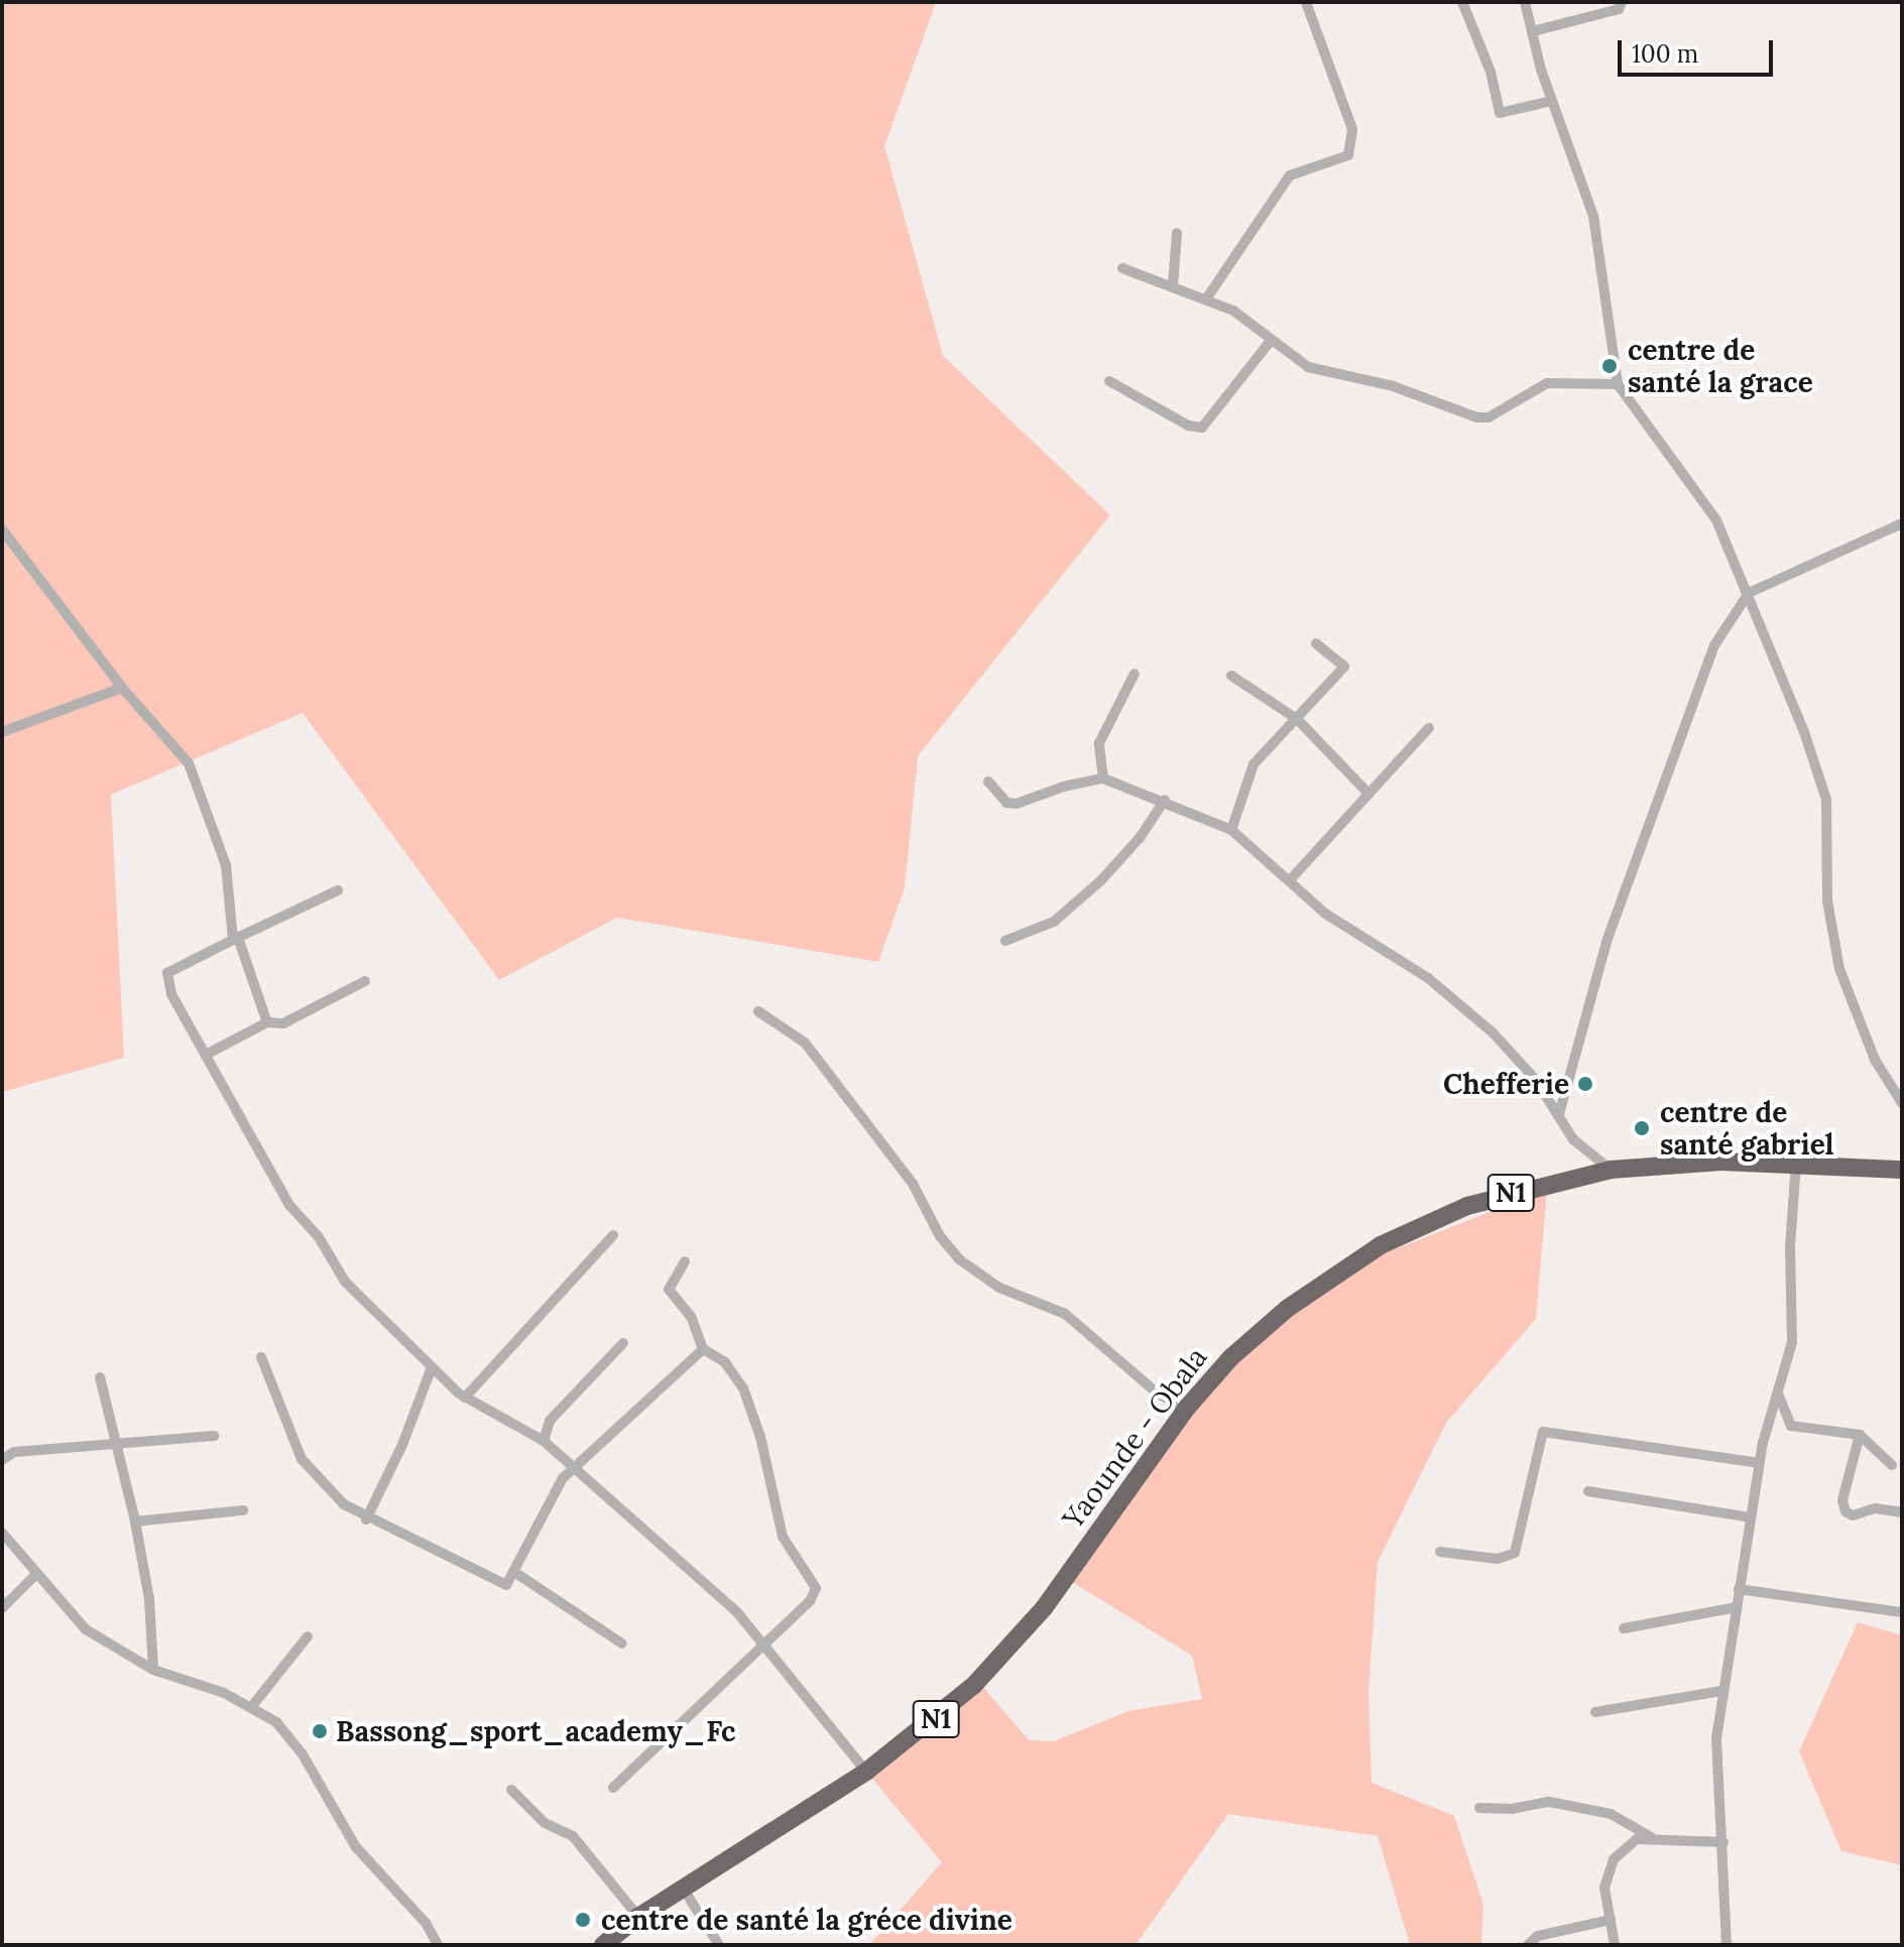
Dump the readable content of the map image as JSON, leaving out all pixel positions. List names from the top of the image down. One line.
{"streets":{"highway":["N1","Yaounde - Obala"]},"places":["centre de santé la grace","Chefferie","centre de santé gabriel","Bassong_sport_academy_Fc","centre de santé la gréce divine"],"scale_bar":"100 m"}
